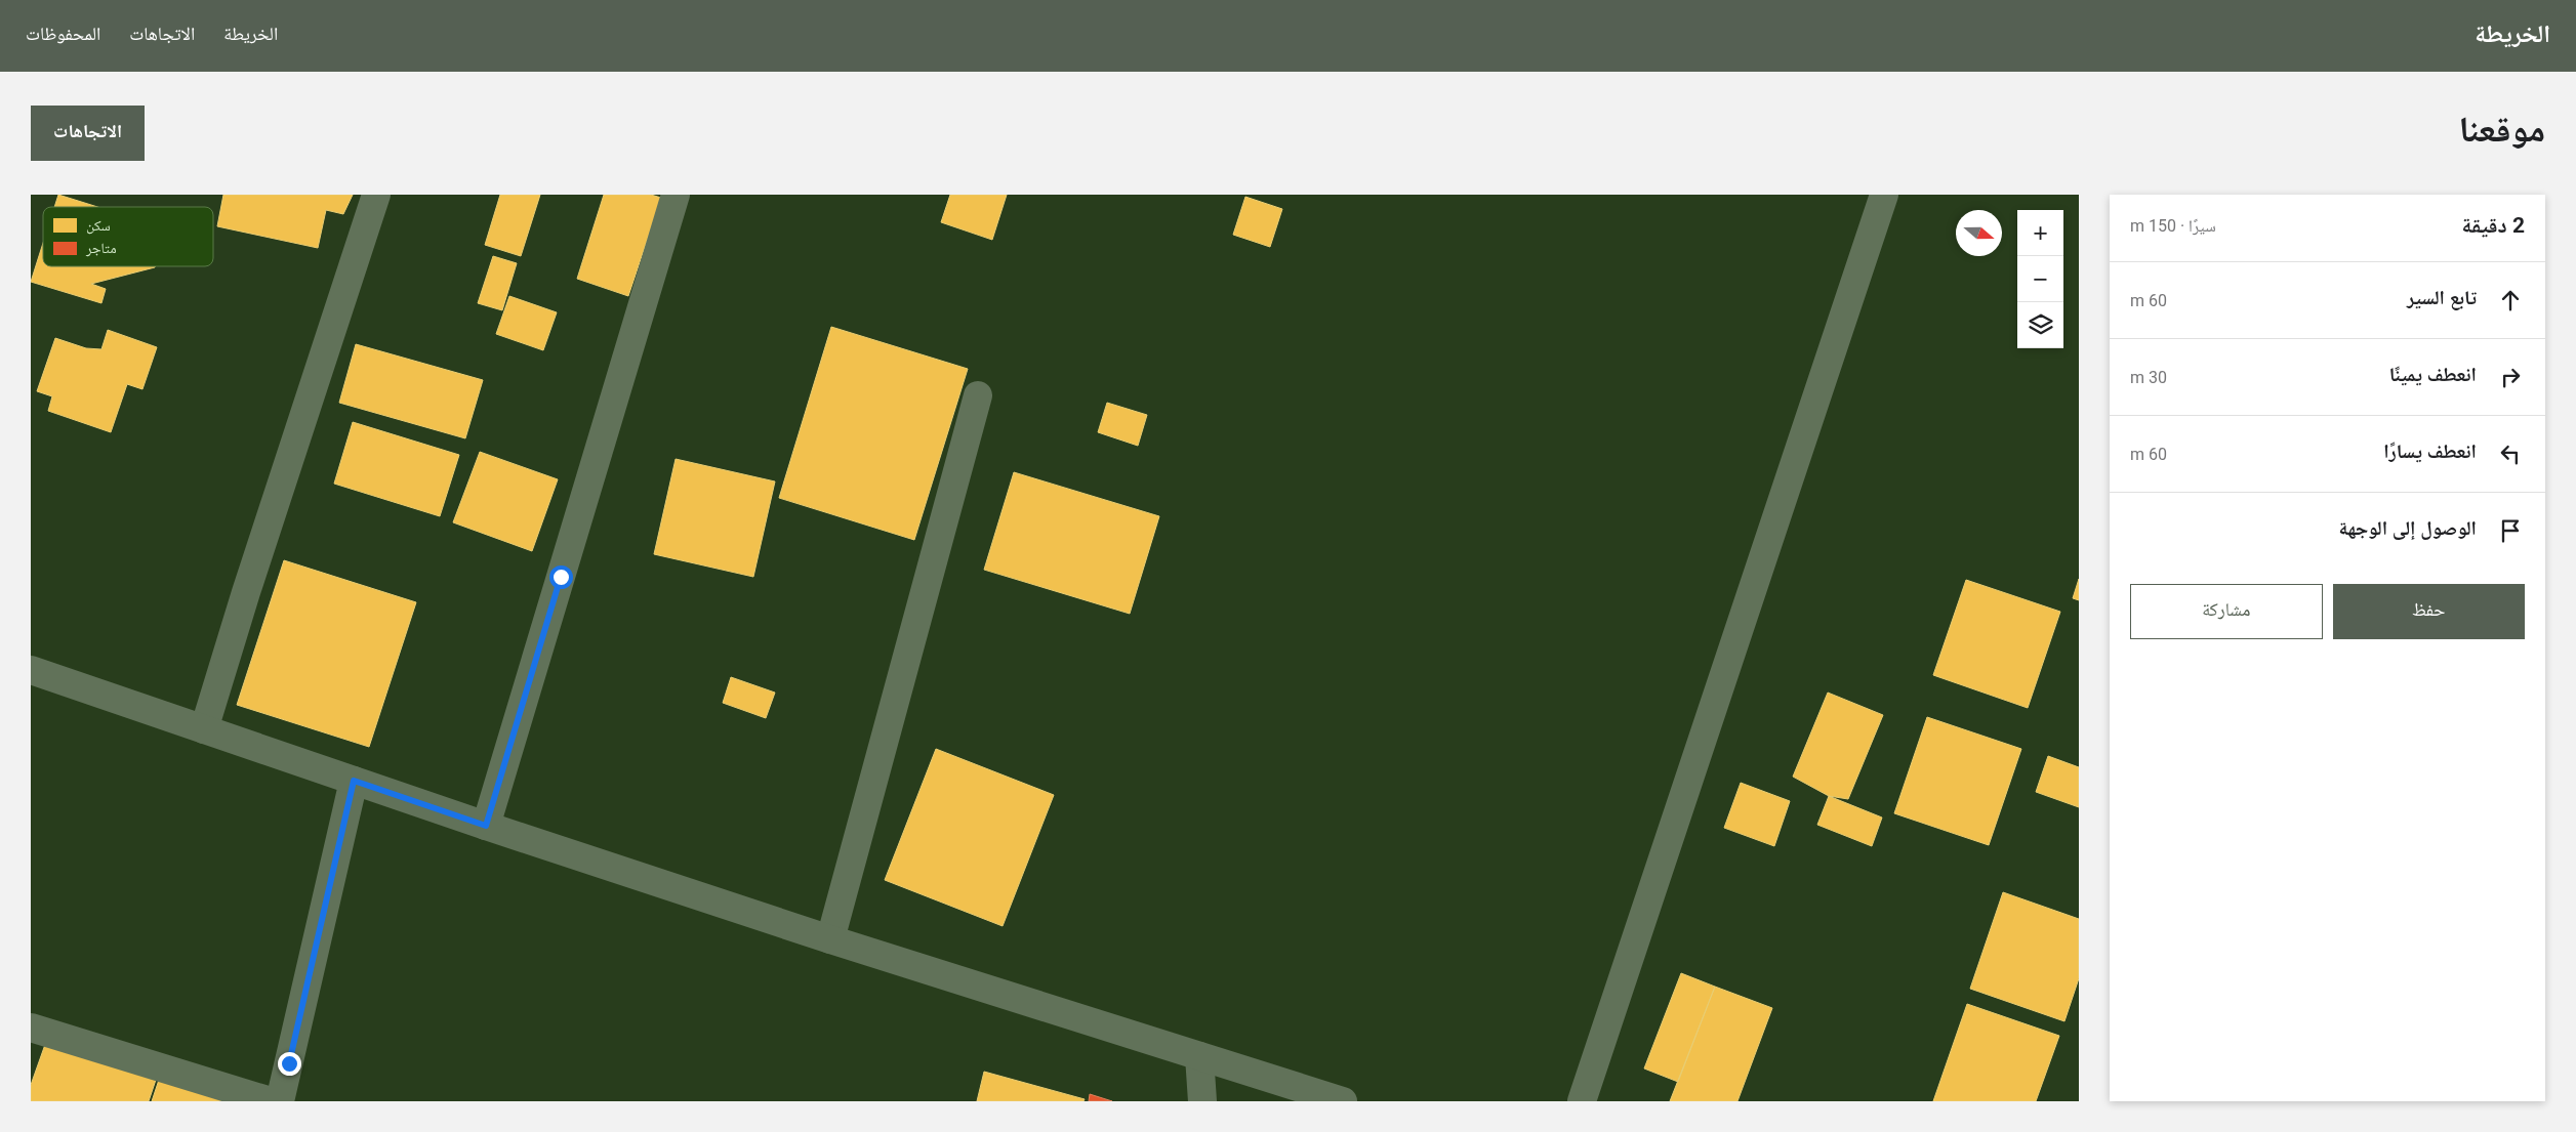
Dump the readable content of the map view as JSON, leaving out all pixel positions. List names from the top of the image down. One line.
{"legend":["سكن","متاجر"],"north":"right","page":{"header":"الخريطة","nav":["الخريطة","الاتجاهات","المحفوظات"],"title":"موقعنا","buttons":["الاتجاهات",["حفظ","مشاركة"]],"heading":["2 دقيقة","سيرًا · 150 m"],"map_buttons":["+","−"],"list":[["تابع السير","60 m"],["انعطف يمينًا","30 m"],["انعطف يسارًا","60 m"],"الوصول إلى الوجهة"]}}
